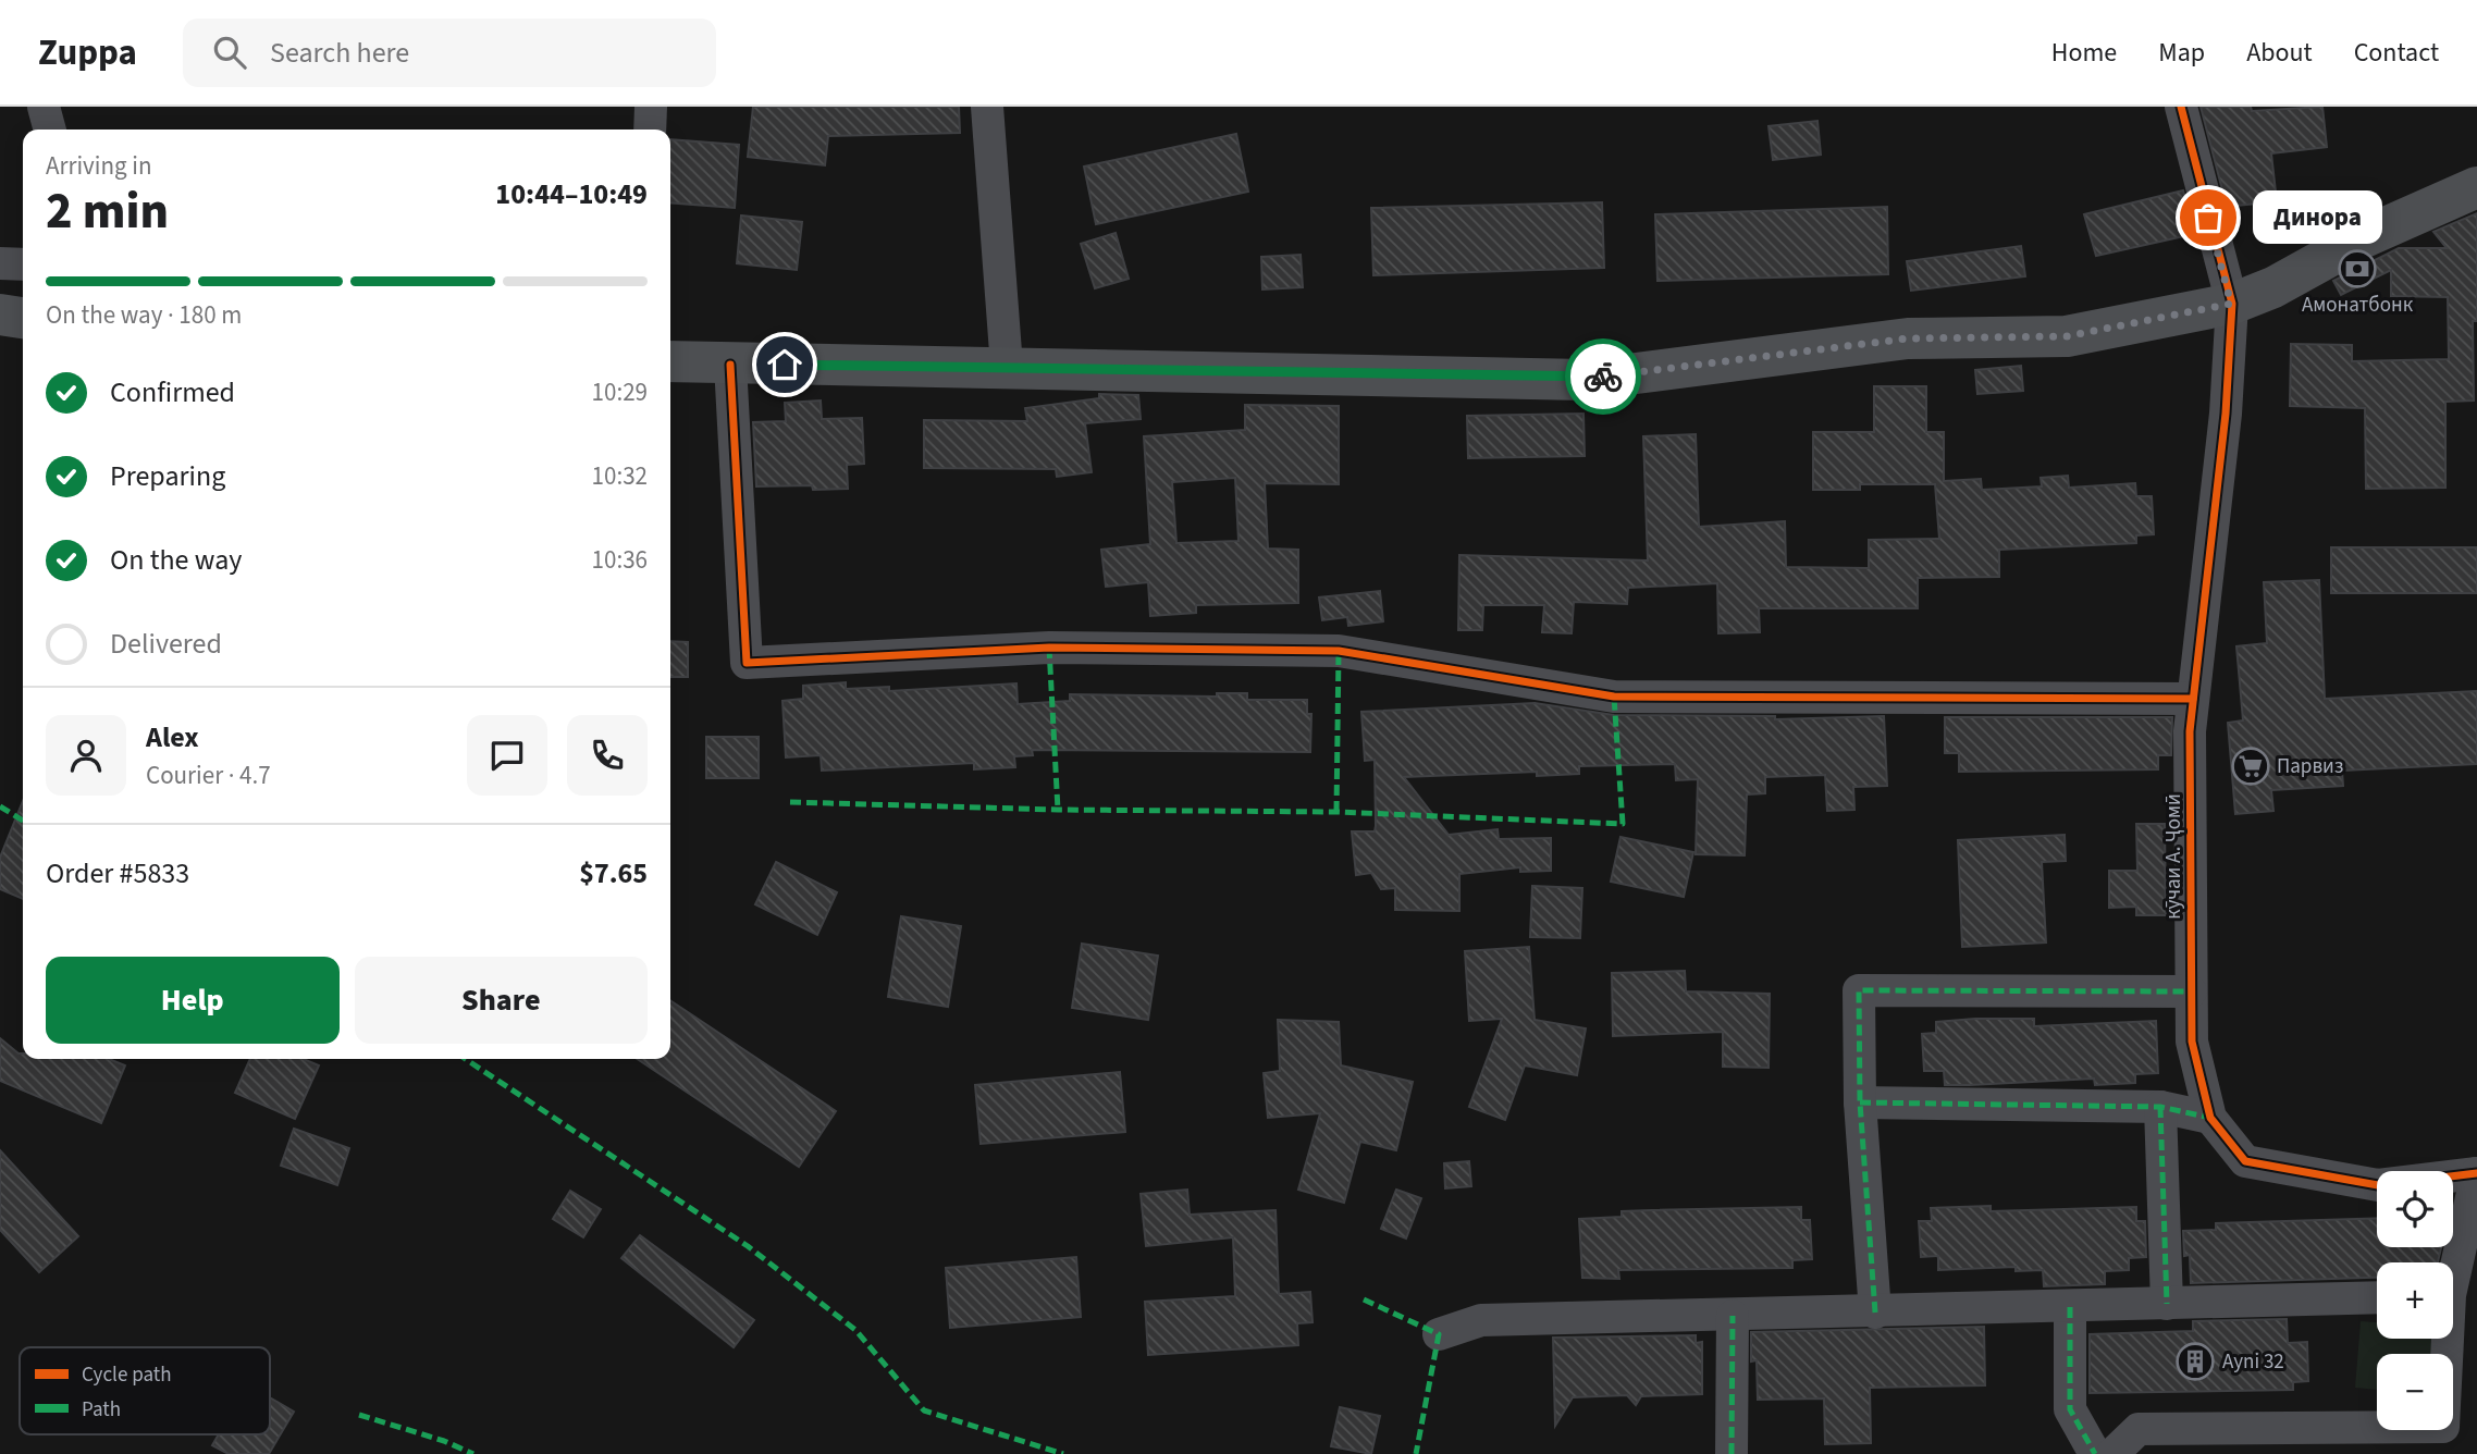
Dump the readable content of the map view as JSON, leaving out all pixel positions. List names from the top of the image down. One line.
{"streets":{"street":["кӯчаи А. Ҷомӣ"]},"places":{"other":["Динора"],"bank":["Амонатбонк"],"supermarket":["Парвиз"],"building":["Ayni 32"]},"legend":["Cycle path","Path"],"page":{"header":"Zuppa","search":"Search here","nav":["Home","Map","About","Contact"],"heading":["2 min","Arriving in","10:44–10:49"],"panel":["Alex","Courier · 4.7","Order #5833","$7.65"],"bubble":"Динора","bar":"On the way · 180 m","list":[["Confirmed","10:29"],["Preparing","10:32"],["On the way","10:36"],"Delivered"],"buttons":["Help","Share"],"map_buttons":["+","−"]}}
